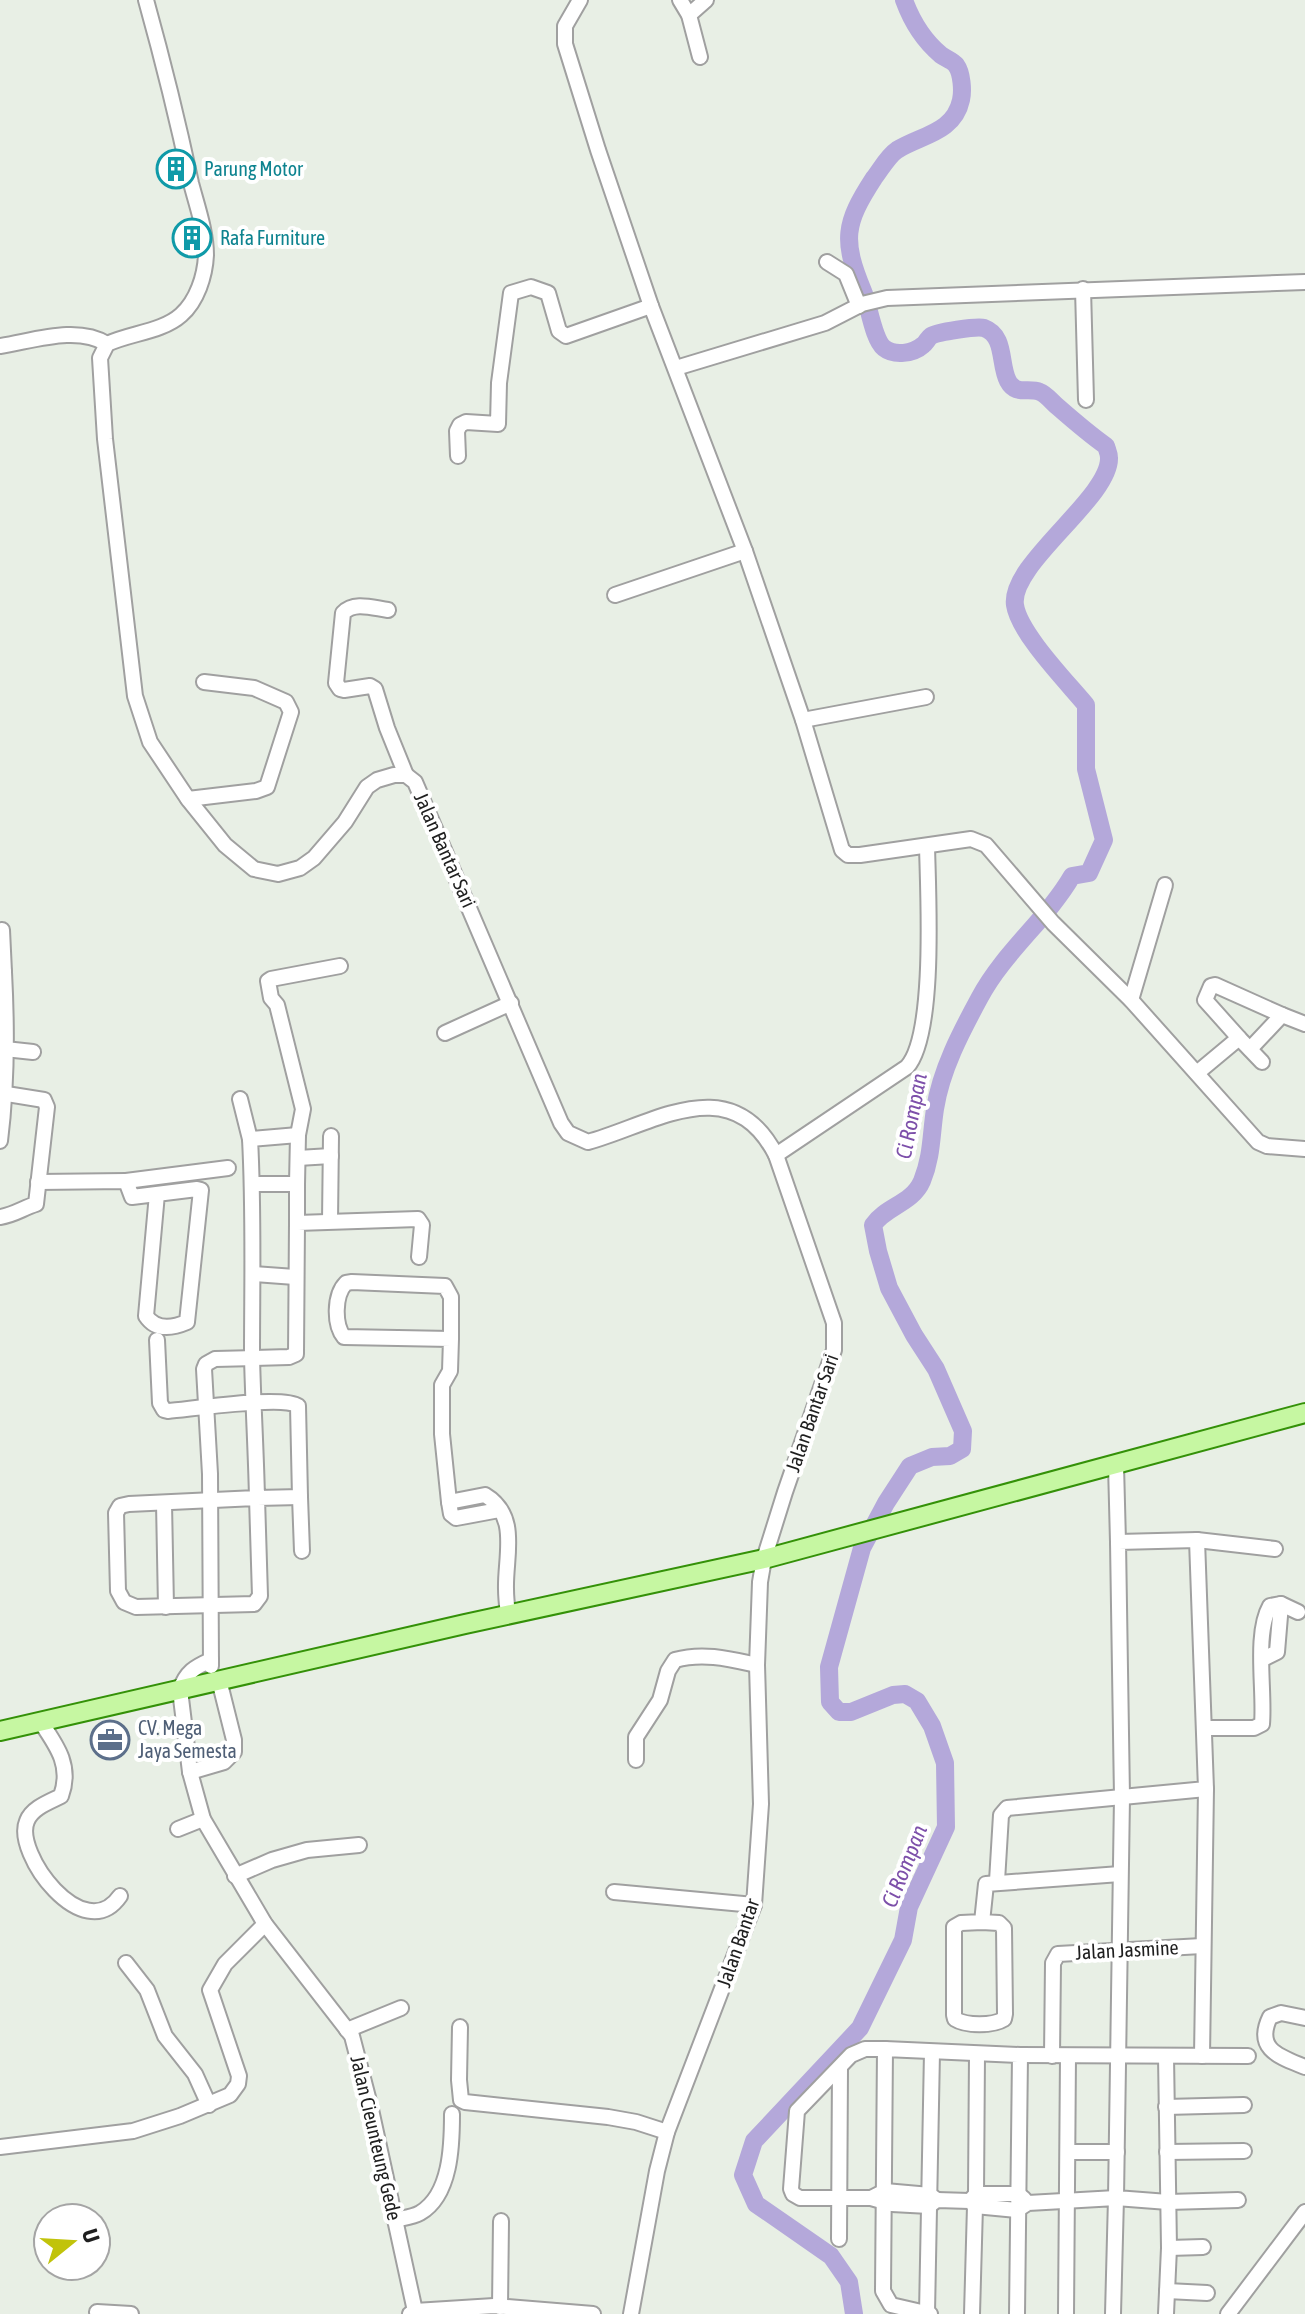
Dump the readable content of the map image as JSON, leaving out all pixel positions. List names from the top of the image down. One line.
{"streets":{"street":["Jalan Bantar Sari","Jalan Bantar","Jalan Jasmine","Jalan Cieunteung Gede"]},"crossings":[["Jalan Bantar Sari","Jalan Bantar"]],"water":["Ci Rompan"],"places":{"building":["Parung Motor","Rafa Furniture"],"office":["CV. Mega Jaya Semesta"]},"north":"right"}
